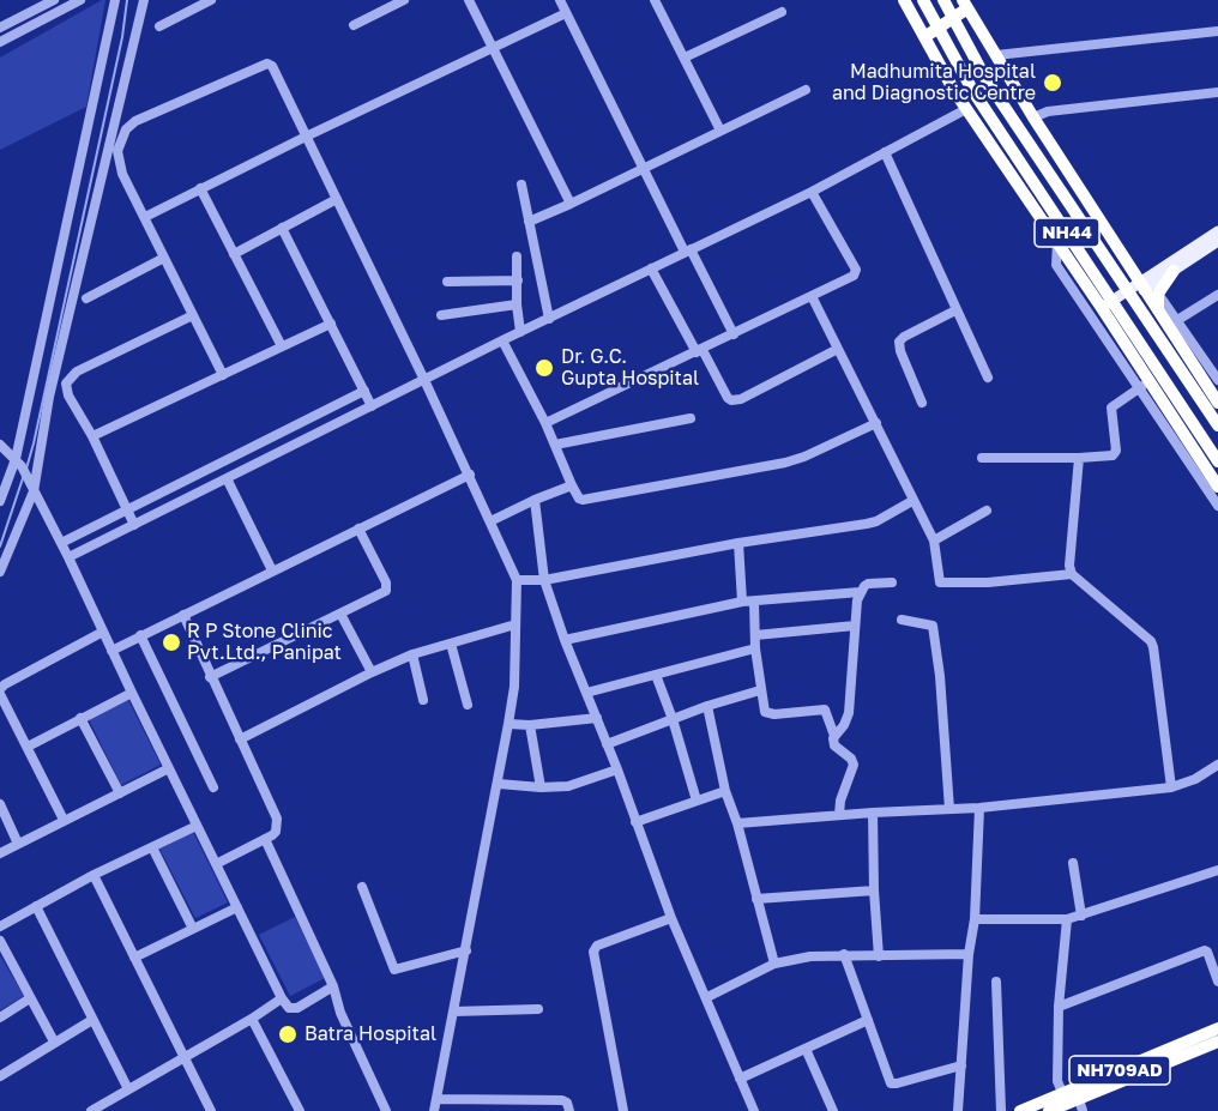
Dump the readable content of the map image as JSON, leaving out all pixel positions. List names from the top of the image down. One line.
{"streets":{"highway":["NH44","NH709AD"]},"places":["Madhumita Hospital and Diagnostic Centre","Dr. G.C. Gupta Hospital","R P Stone Clinic Pvt.Ltd., Panipat","Batra Hospital"]}
